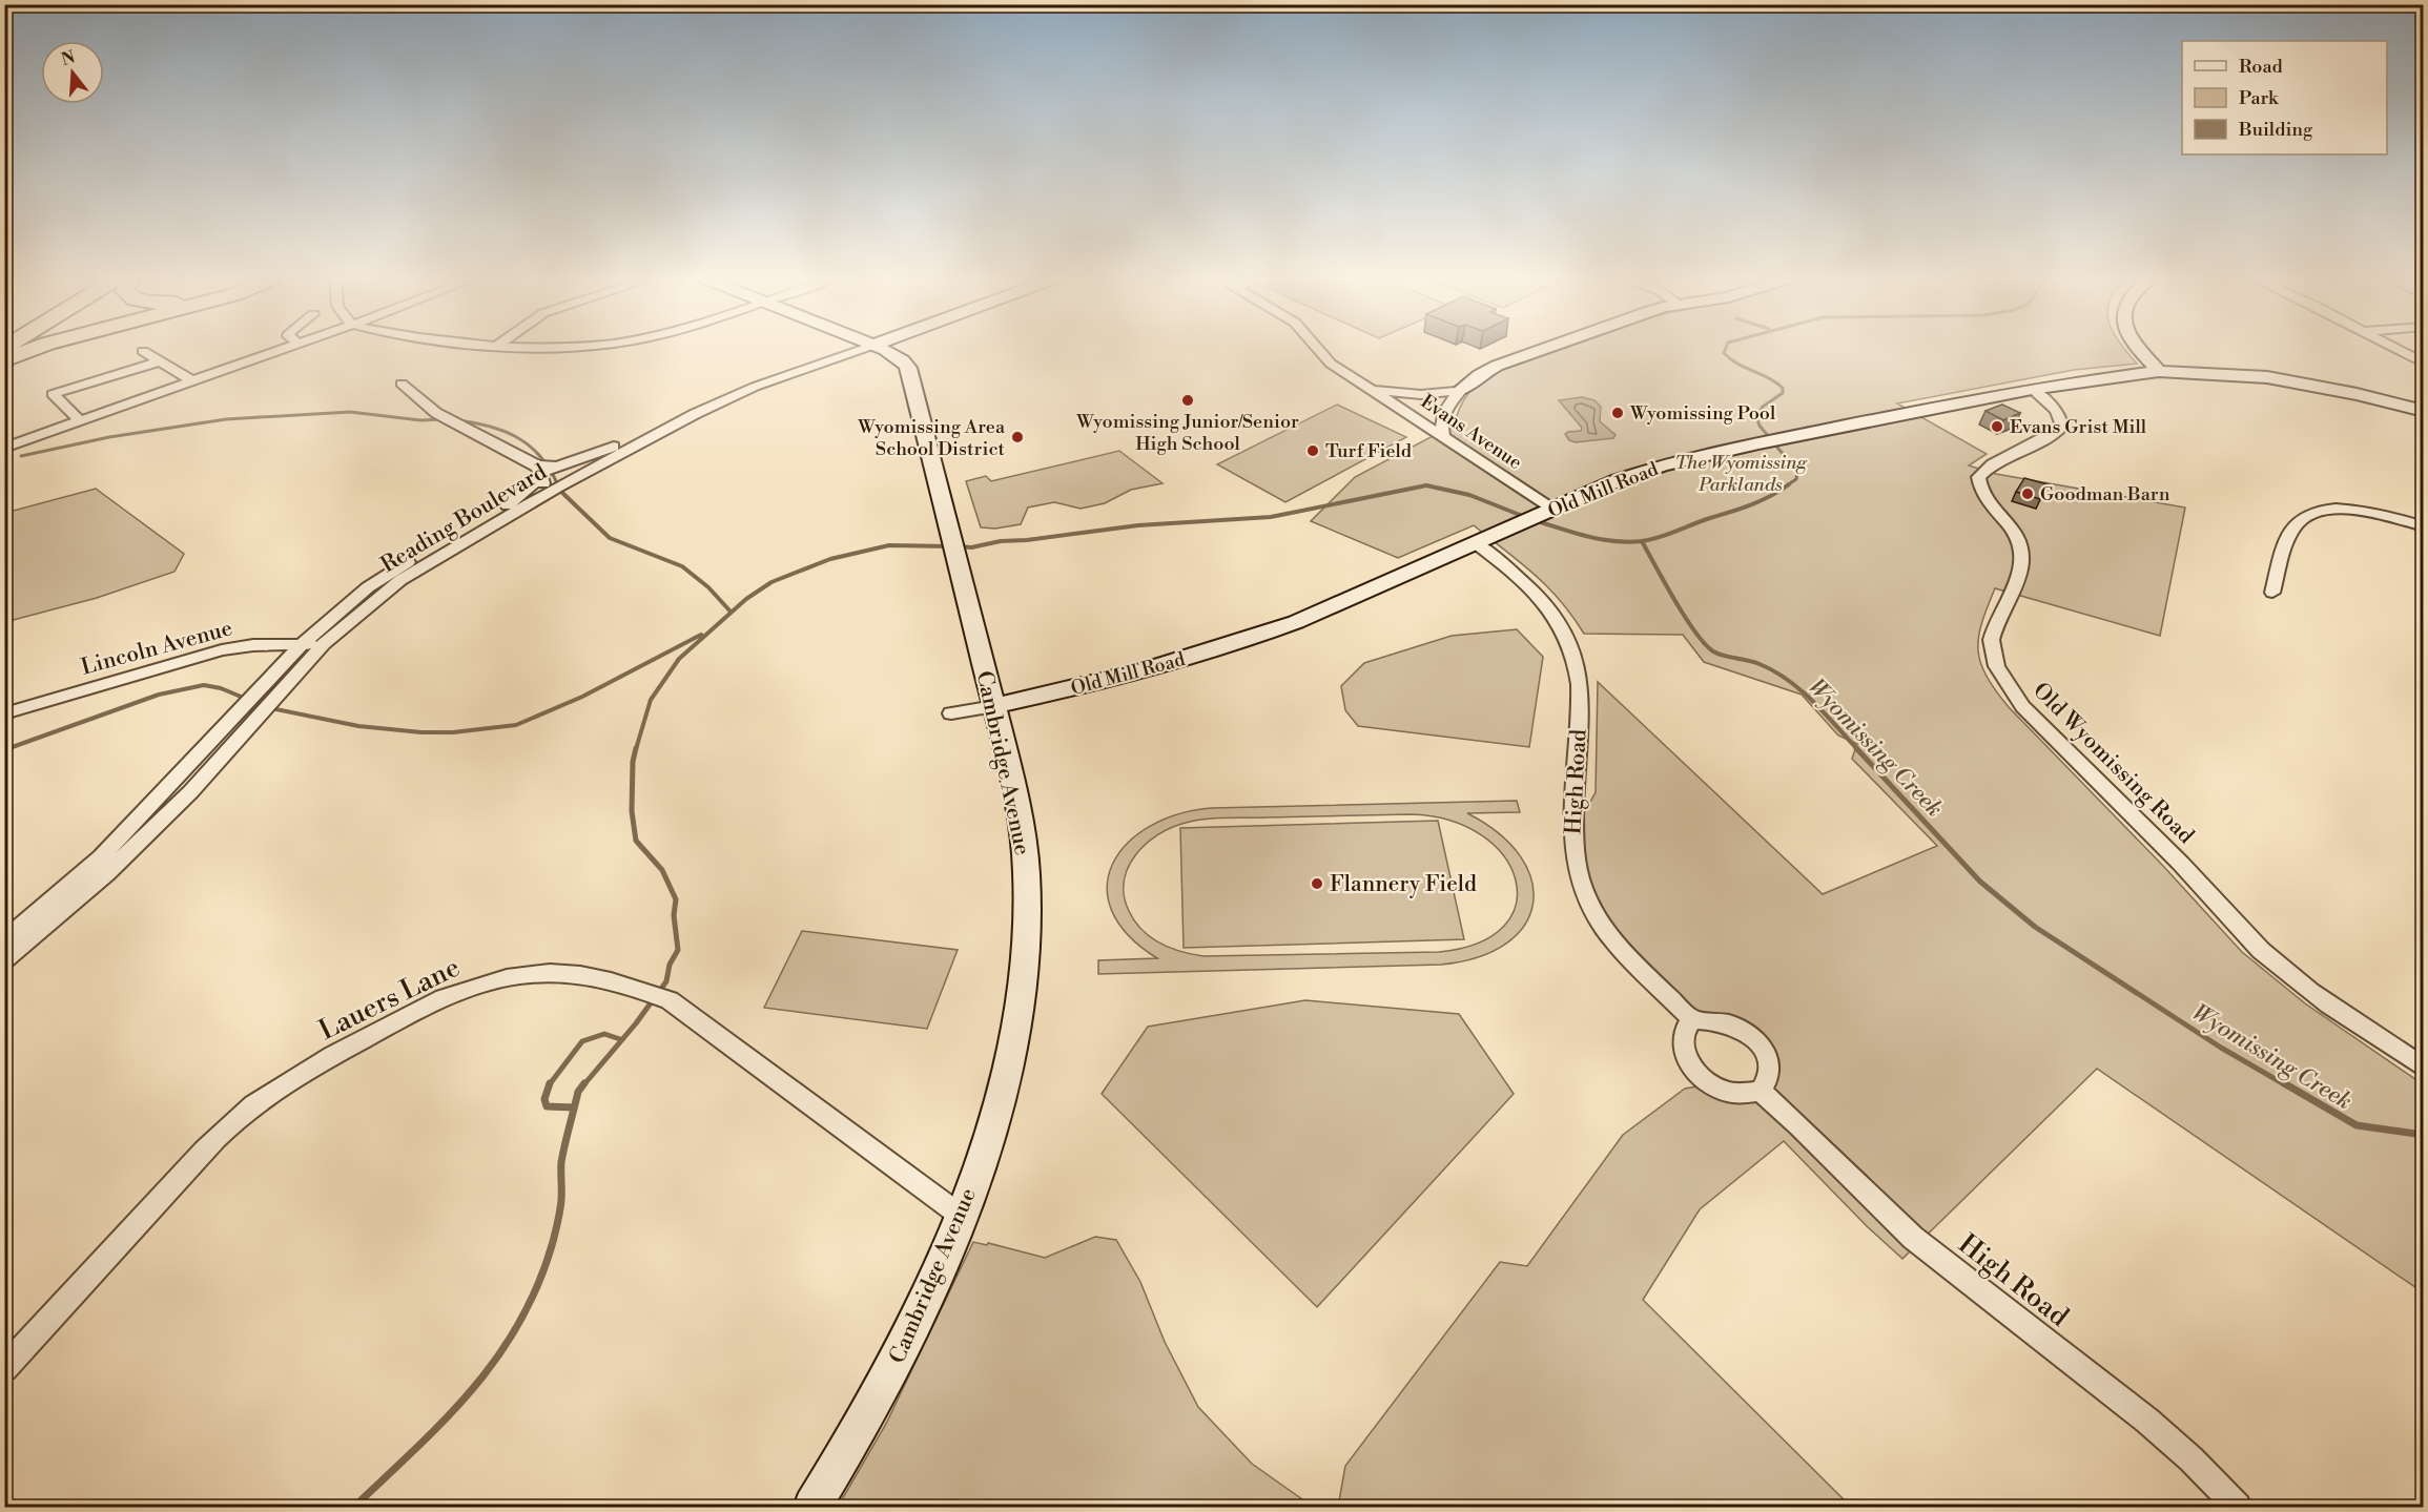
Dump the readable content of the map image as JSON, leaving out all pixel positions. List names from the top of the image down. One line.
{"streets":{"street":["Evans Avenue","Old Mill Road","Reading Boulevard","Lincoln Avenue","Cambridge Avenue","Old Wyomissing Road","High Road","Lauers Lane"]},"crossings":[["Evans Avenue","Old Mill Road"],["Old Mill Road","Cambridge Avenue"],["Old Mill Road","Old Wyomissing Road"],["Old Mill Road","High Road"],["Reading Boulevard","Lincoln Avenue"],["Cambridge Avenue","Lauers Lane"]],"water":["Wyomissing Creek"],"parks":["The Wyomissing Parklands"],"places":["Wyomissing Junior/Senior High School","Wyomissing Pool","Evans Grist Mill","Wyomissing Area School District","Turf Field","Goodman Barn","Flannery Field"],"legend":["Road","Park","Building"],"north":"top"}
